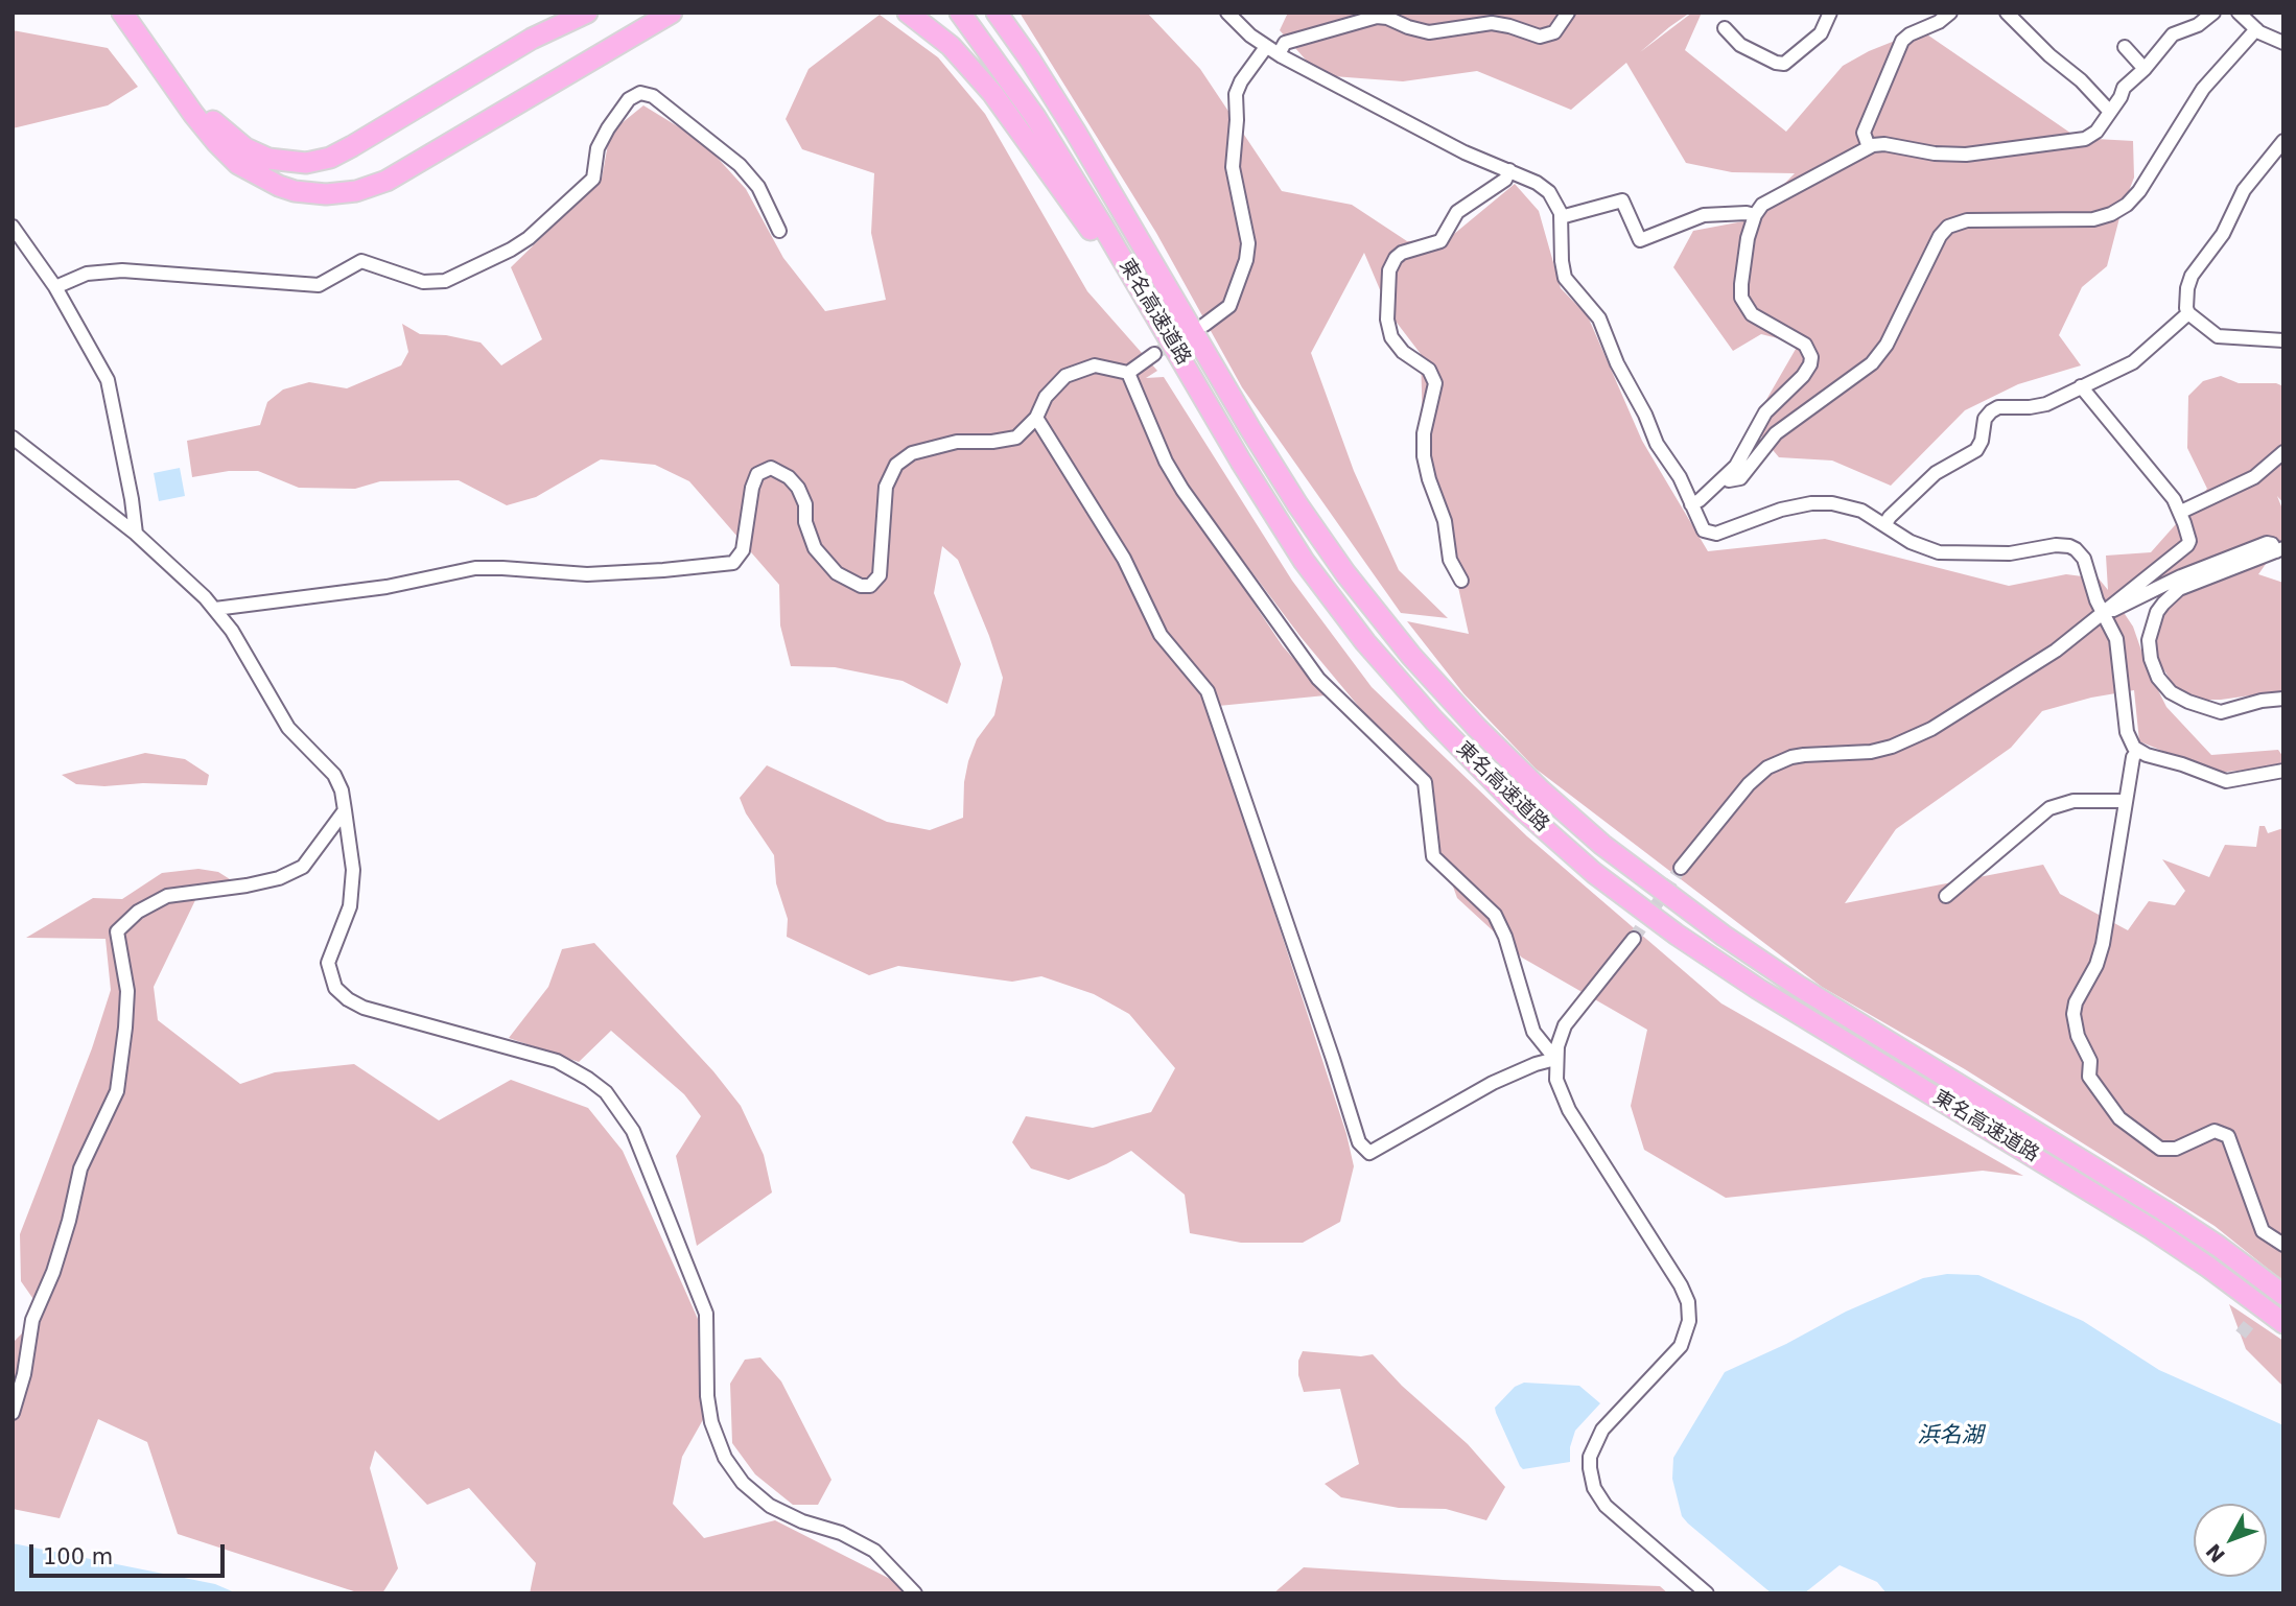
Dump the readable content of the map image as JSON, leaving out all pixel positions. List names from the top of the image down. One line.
{"streets":{"highway":["東名高速道路"]},"water":["浜名湖"],"scale_bar":"100 m","north":"bottom left"}
